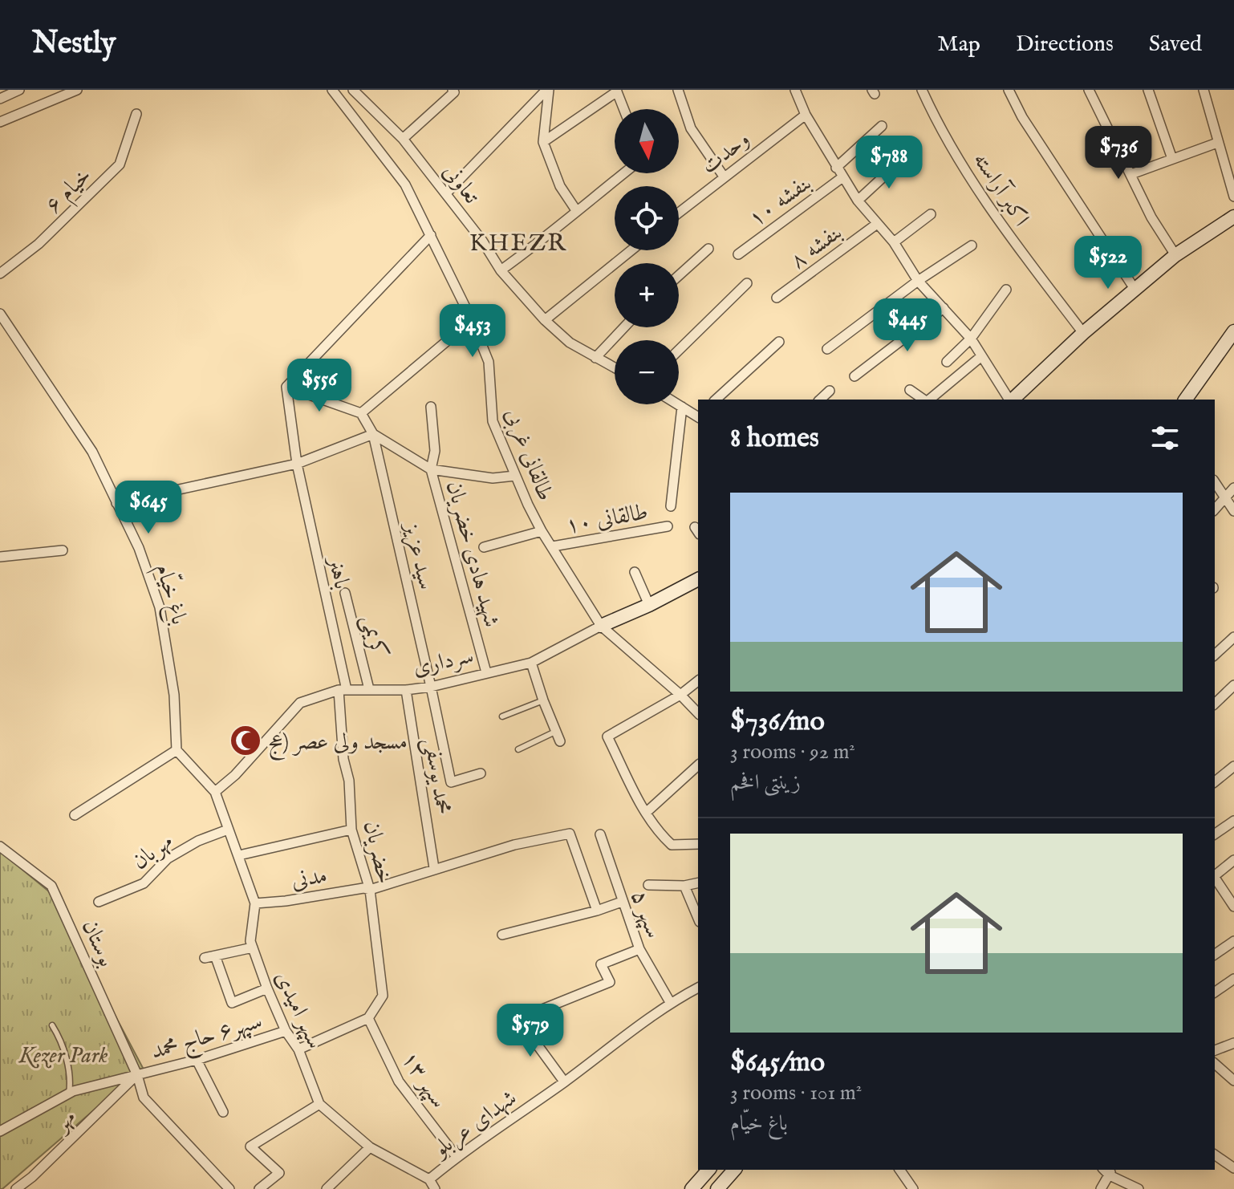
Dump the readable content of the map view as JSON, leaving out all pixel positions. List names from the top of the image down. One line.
{"streets":{"main road":["سرداری"],"street":["وحدت","تعاونی","اکبر آراسته","خیام ۶","بنفشه ۱۰","بنفشه ۸","طالقانی غربی","طالقانی ۱۰","شهید هادی خضریان","سید عزیز","باهنر","باغ خیّام","کریمی","محمد یوسفی","مهربان","خضریان","مدنی","سپهر ۵","بوستان","سپهر امیدی","سپهر۶ حاج محمد","سپهر ۱۳","مهر","شهدای عربلو"]},"crossings":[["طالقانی غربی","طالقانی ۱۰"],["طالقانی غربی","سرداری"],["شهید هادی خضریان","سرداری"],["سید عزیز","سرداری"],["باهنر","سرداری"],["باهنر","خضریان"],["کریمی","سرداری"],["سرداری","محمد یوسفی"],["سرداری","خضریان"],["سرداری","سپهر امیدی"],["محمد یوسفی","مدنی"],["مهربان","سپهر امیدی"],["خضریان","مدنی"],["خضریان","سپهر ۱۳"],["مدنی","سپهر امیدی"],["سپهر ۵","شهدای عربلو"],["بوستان","سپهر۶ حاج محمد"],["بوستان","مهر"],["سپهر امیدی","سپهر۶ حاج محمد"],["سپهر امیدی","شهدای عربلو"],["سپهر۶ حاج محمد","مهر"],["سپهر ۱۳","شهدای عربلو"]],"districts":["KHEZR"],"parks":["Kezer Park"],"places":{"mosque":["مسجد ولی عصر (عج"]},"north":"bottom","page":{"header":"Nestly","nav":["Map","Directions","Saved"],"map_buttons":["+","−"],"price":["$736","$788","$522","$445","$453","$556","$645","$579"],"heading":"8 homes","list":[{"name":"$736/mo","note":"3 rooms · 92 m² · زینتی افخم"},{"name":"$645/mo","note":"3 rooms · 101 m² · باغ خیّام"}]}}
